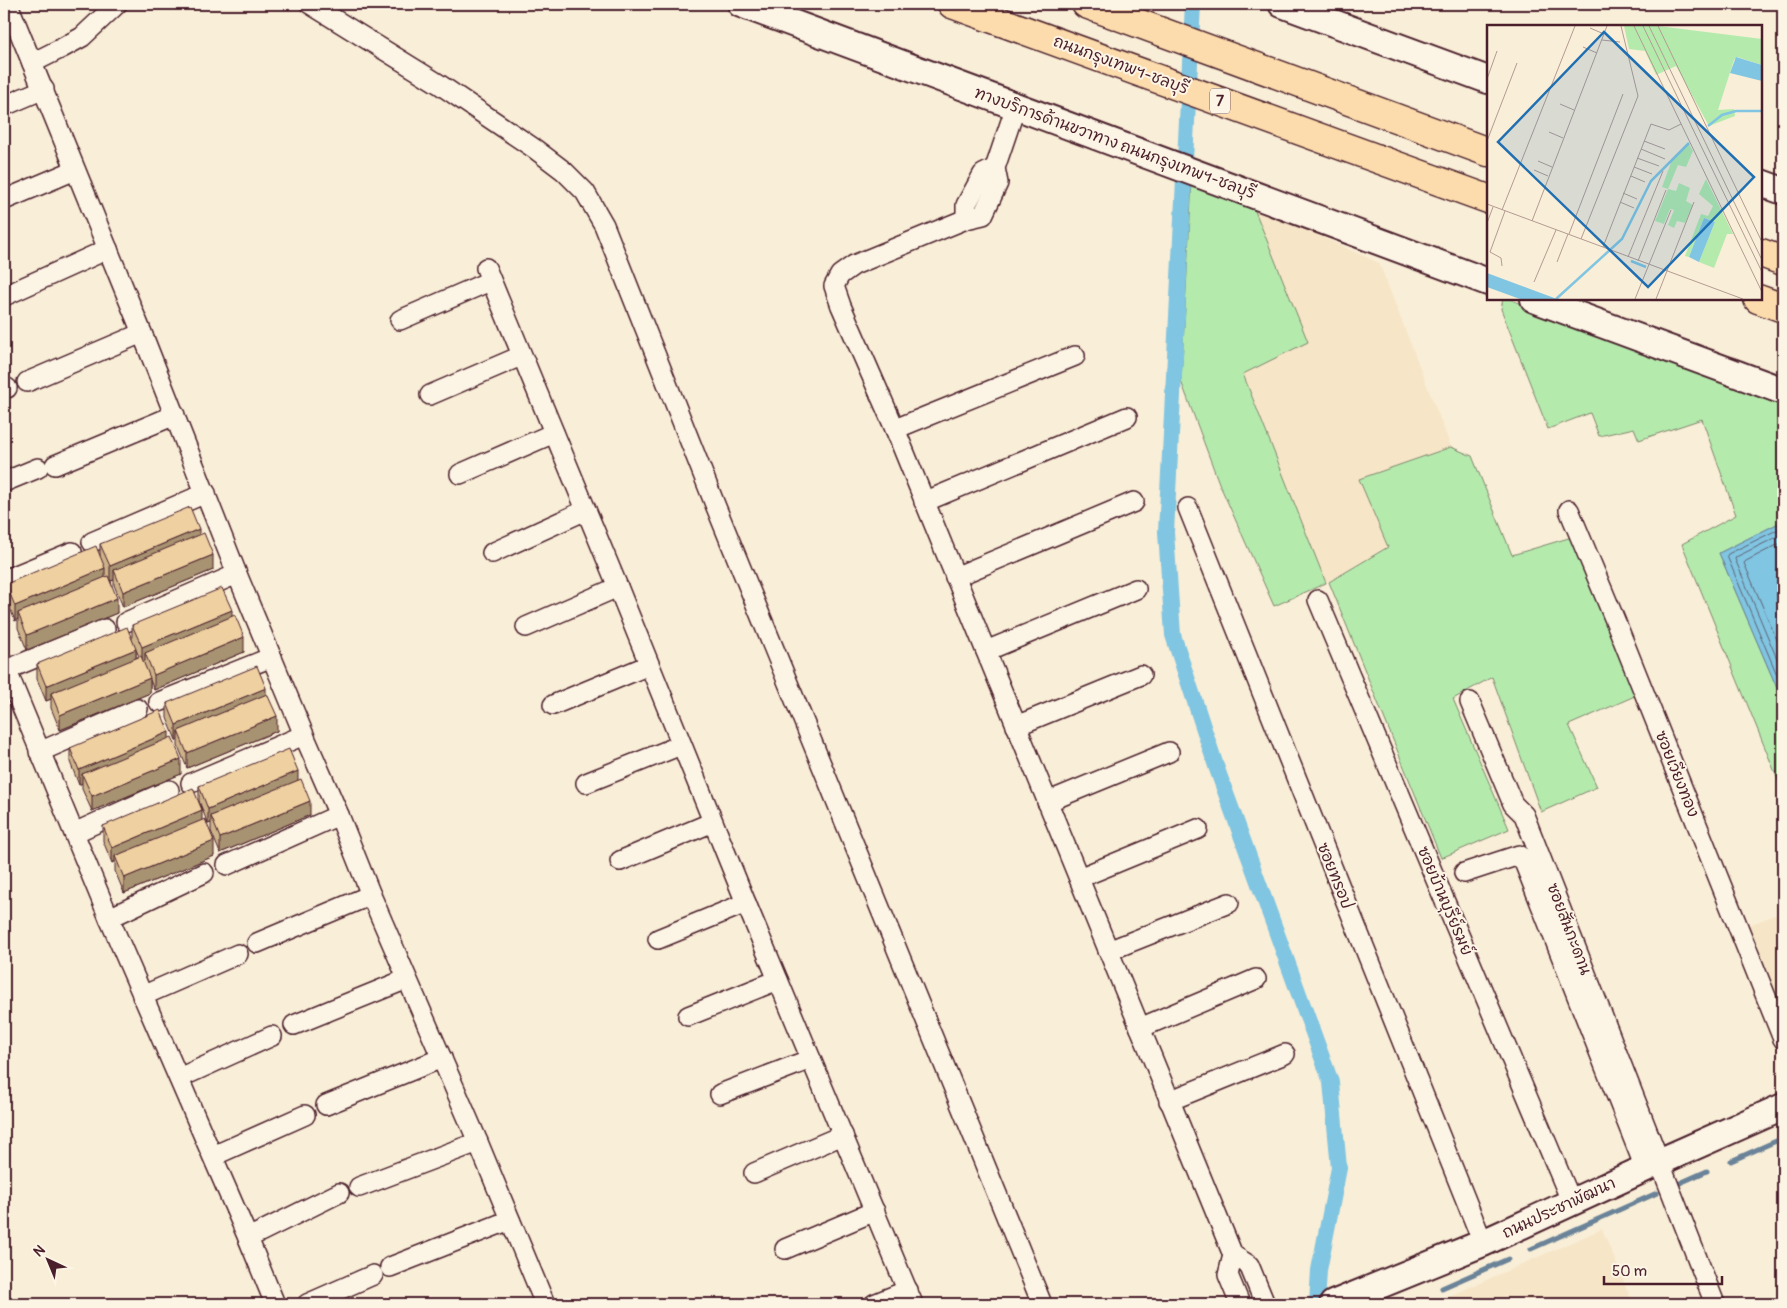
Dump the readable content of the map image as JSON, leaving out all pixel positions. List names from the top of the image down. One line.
{"streets":{"highway":["ถนนกรุงเทพฯ-ชลบุรี","7"],"main road":["ทางบริการด้านขวาทาง ถนนกรุงเทพฯ-ชลบุรี","ถนนประชาพัฒนา"],"street":["ซอยเวียงทอง","ซอยทรอป","ซอยบ้านบุรีย์รมย์","ซอยสันกะดาน"]},"crossings":[["ซอยทรอป","ถนนประชาพัฒนา"],["ซอยบ้านบุรีย์รมย์","ถนนประชาพัฒนา"],["ซอยสันกะดาน","ถนนประชาพัฒนา"]],"scale_bar":"50 m","north":"top left"}
